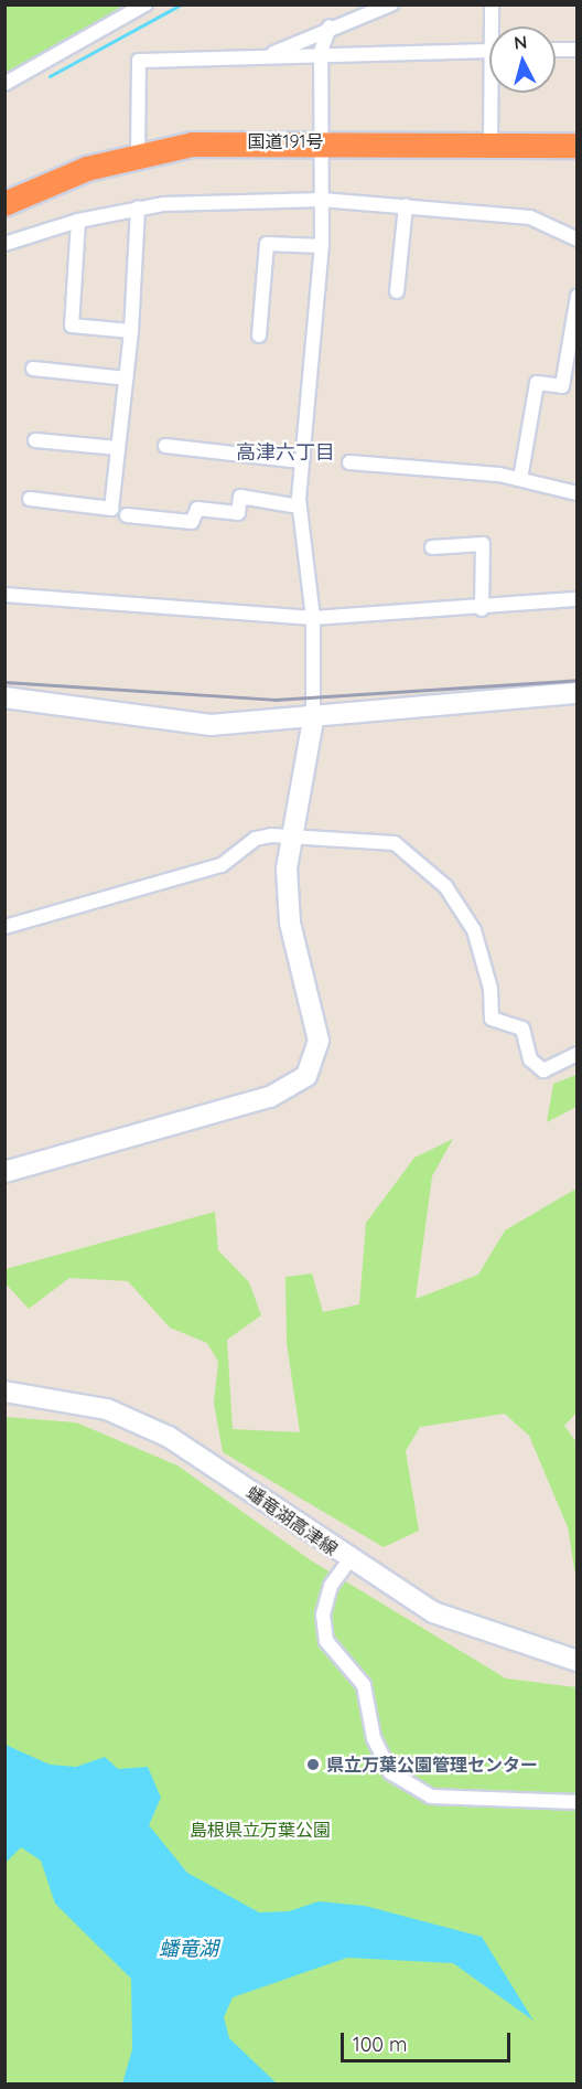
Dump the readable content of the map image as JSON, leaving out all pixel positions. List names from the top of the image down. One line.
{"streets":{"highway":["国道191号"],"street":["蟠竜湖高津線"]},"districts":["高津六丁目"],"water":["蟠竜湖"],"parks":["島根県立万葉公園"],"places":["県立万葉公園管理センター"],"scale_bar":"100 m","north":"top"}
